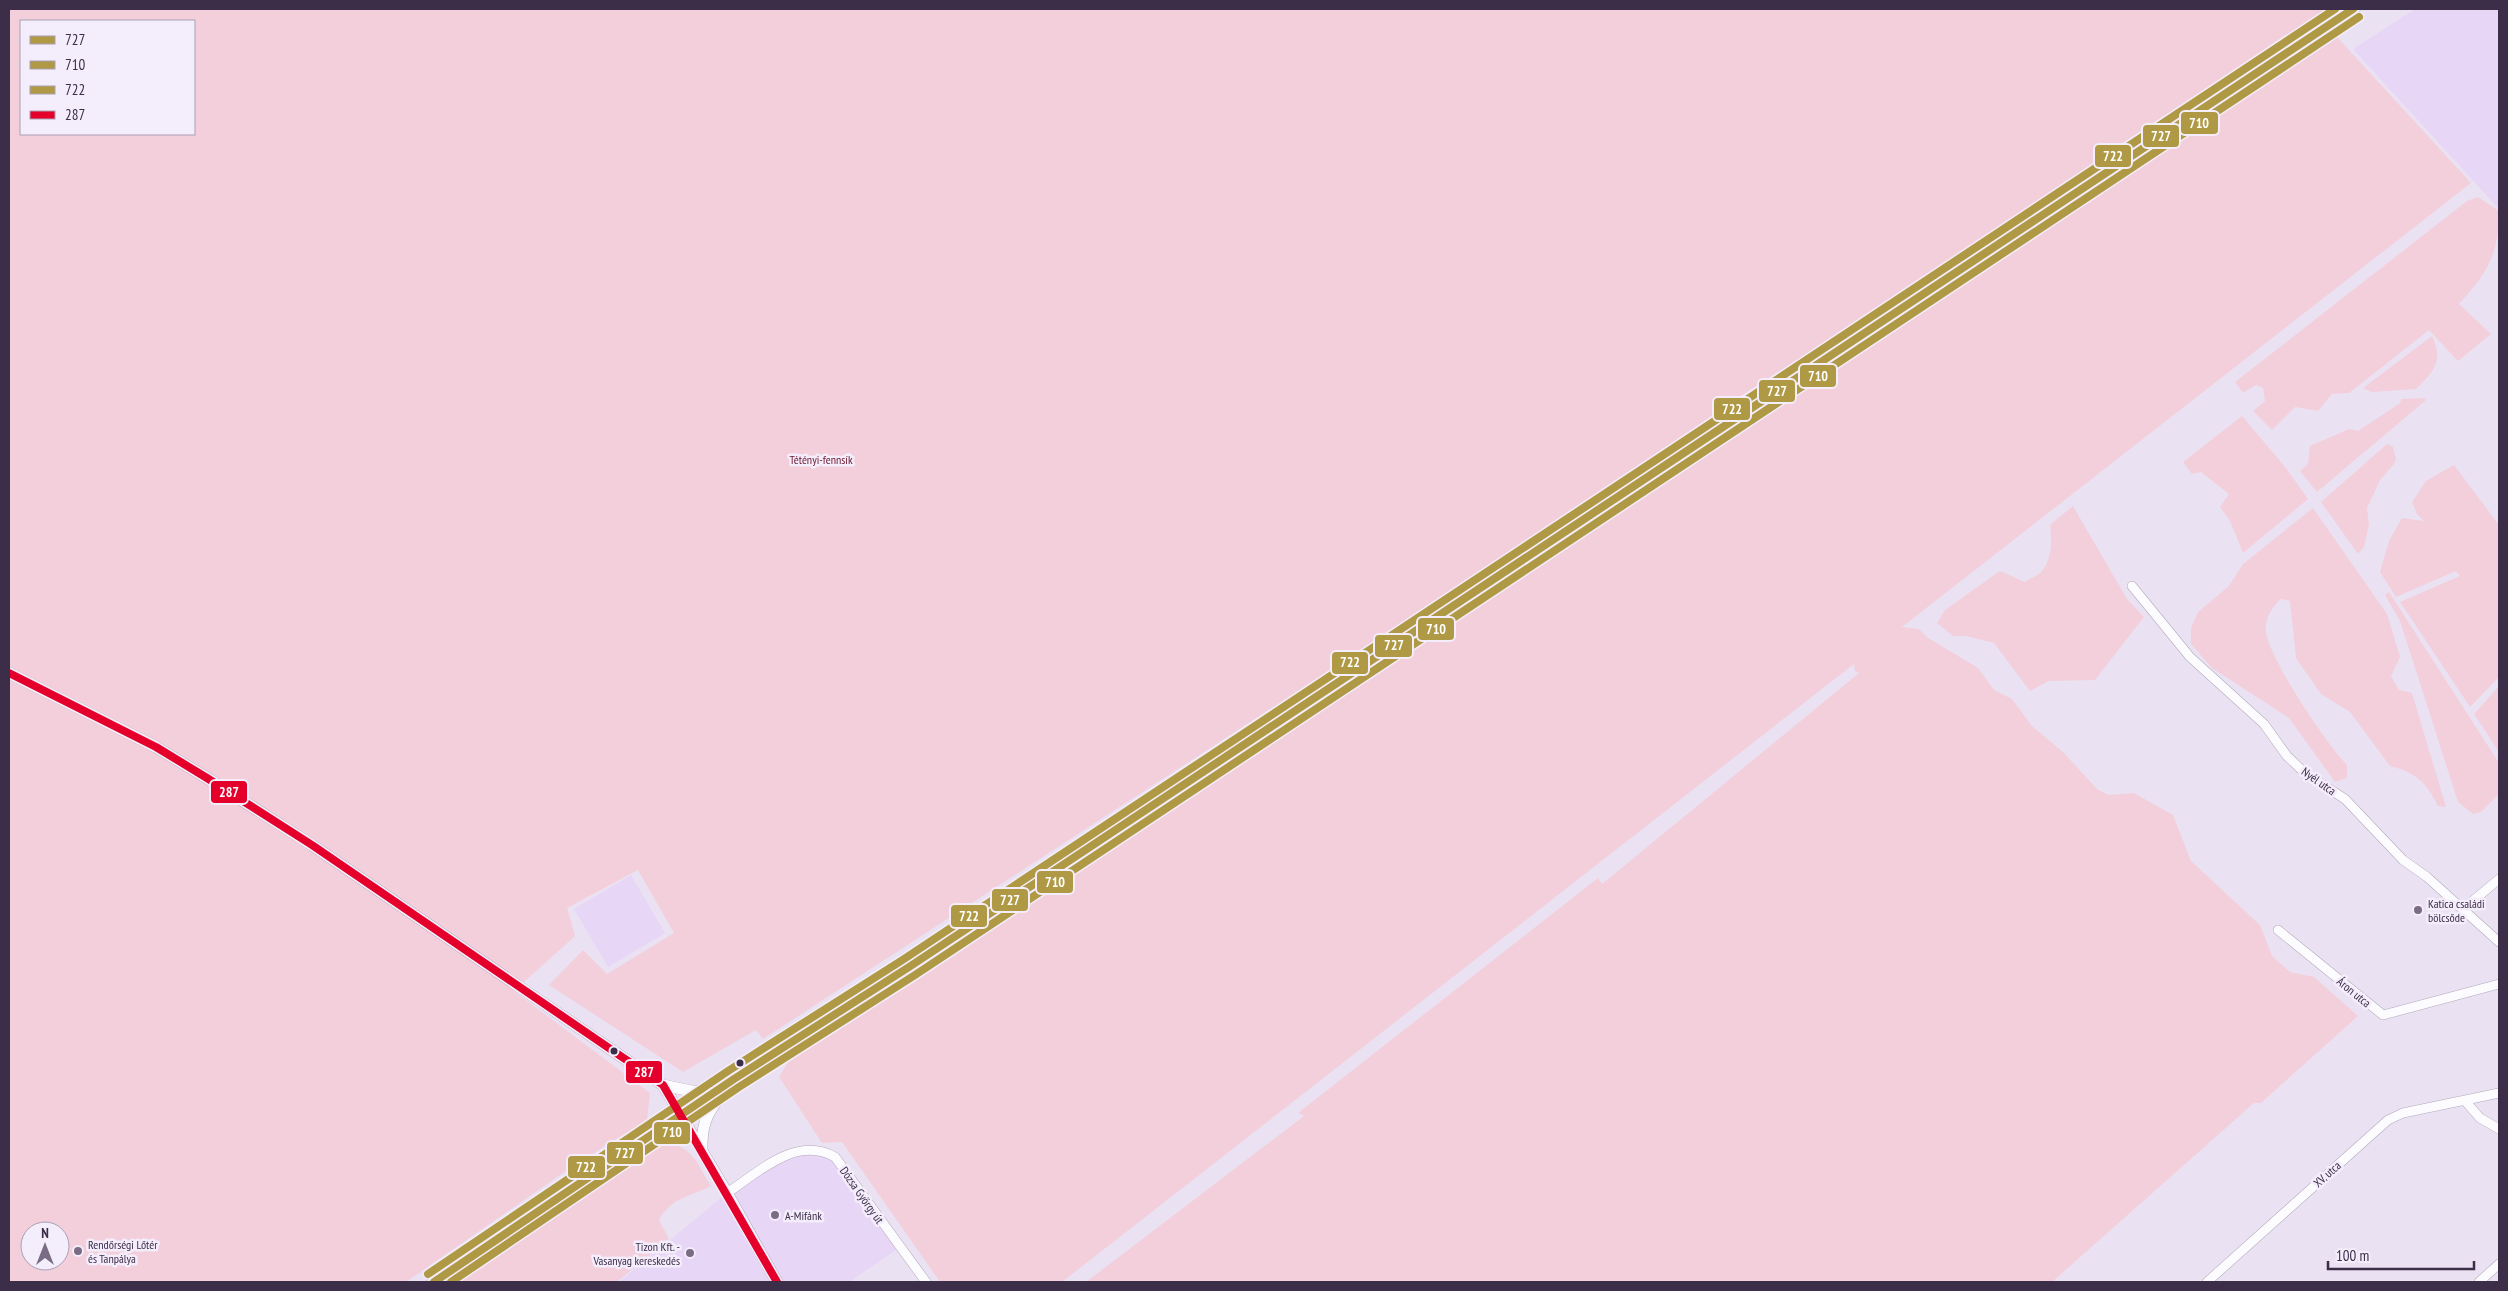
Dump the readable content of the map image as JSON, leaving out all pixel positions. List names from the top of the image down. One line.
{"streets":{"street":["Nyél utca","Áron utca","XV. utca","Dózsa György út"]},"parks":["Tétényi-fennsík"],"places":["Katica családi bölcsőde","A-Mifánk","Rendőrségi Lőtér és Tanpálya","Tizon Kft. - Vasanyag kereskedés"],"lines":["transit line 727","transit line 722","transit line 710","transit line 287"],"legend":["727","710","722","287"],"scale_bar":"100 m","north":"top"}
